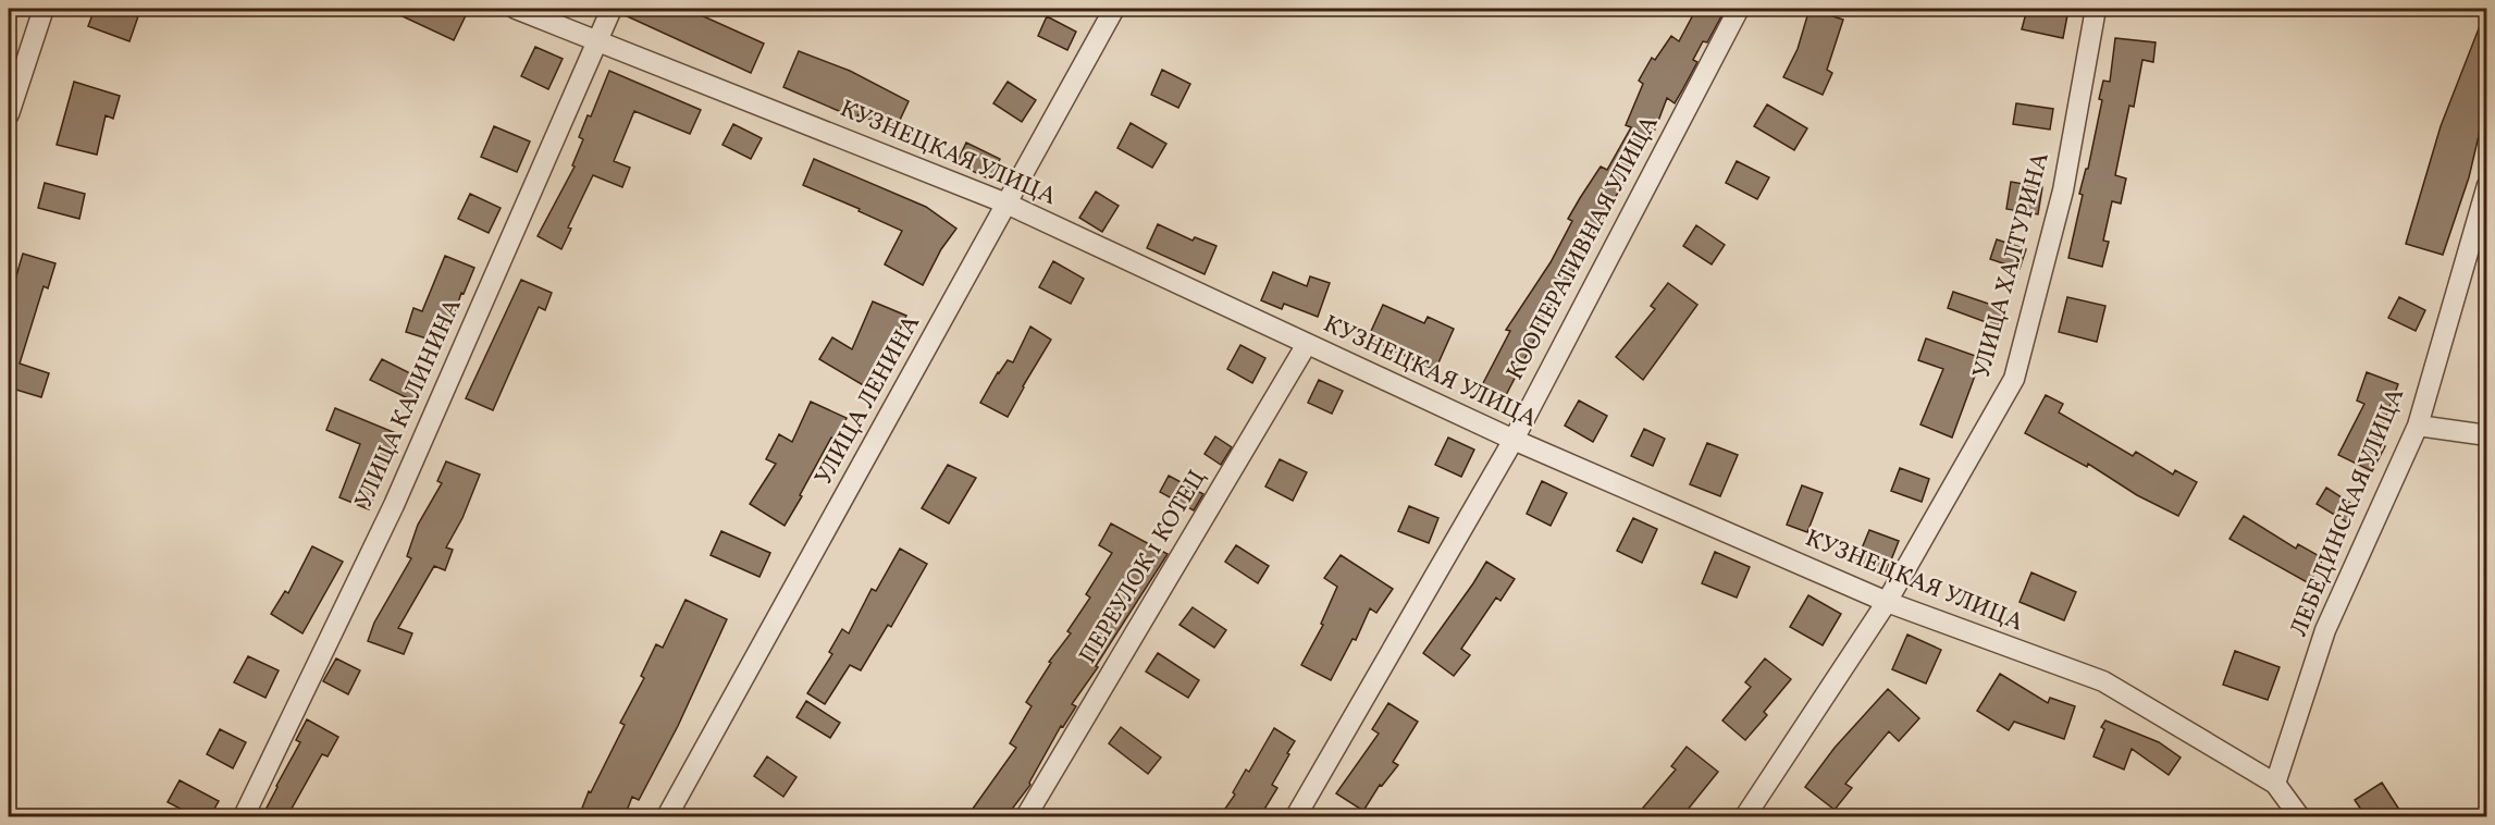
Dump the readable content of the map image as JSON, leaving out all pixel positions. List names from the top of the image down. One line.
{"streets":{"street":["КУЗНЕЦКАЯ УЛИЦА","КООПЕРАТИВНАЯ УЛИЦА","УЛИЦА ХАЛТУРИНА","УЛИЦА ЛЕНИНА","УЛИЦА КАЛИНИНА","ЛЕБЕДИНСКАЯ УЛИЦА","ПЕРЕУЛОК 1 КОТЕЦ"]},"crossings":[["КУЗНЕЦКАЯ УЛИЦА","КООПЕРАТИВНАЯ УЛИЦА"],["КУЗНЕЦКАЯ УЛИЦА","УЛИЦА ХАЛТУРИНА"],["КУЗНЕЦКАЯ УЛИЦА","УЛИЦА ЛЕНИНА"],["КУЗНЕЦКАЯ УЛИЦА","УЛИЦА КАЛИНИНА"],["КУЗНЕЦКАЯ УЛИЦА","ЛЕБЕДИНСКАЯ УЛИЦА"],["КУЗНЕЦКАЯ УЛИЦА","ПЕРЕУЛОК 1 КОТЕЦ"]]}
